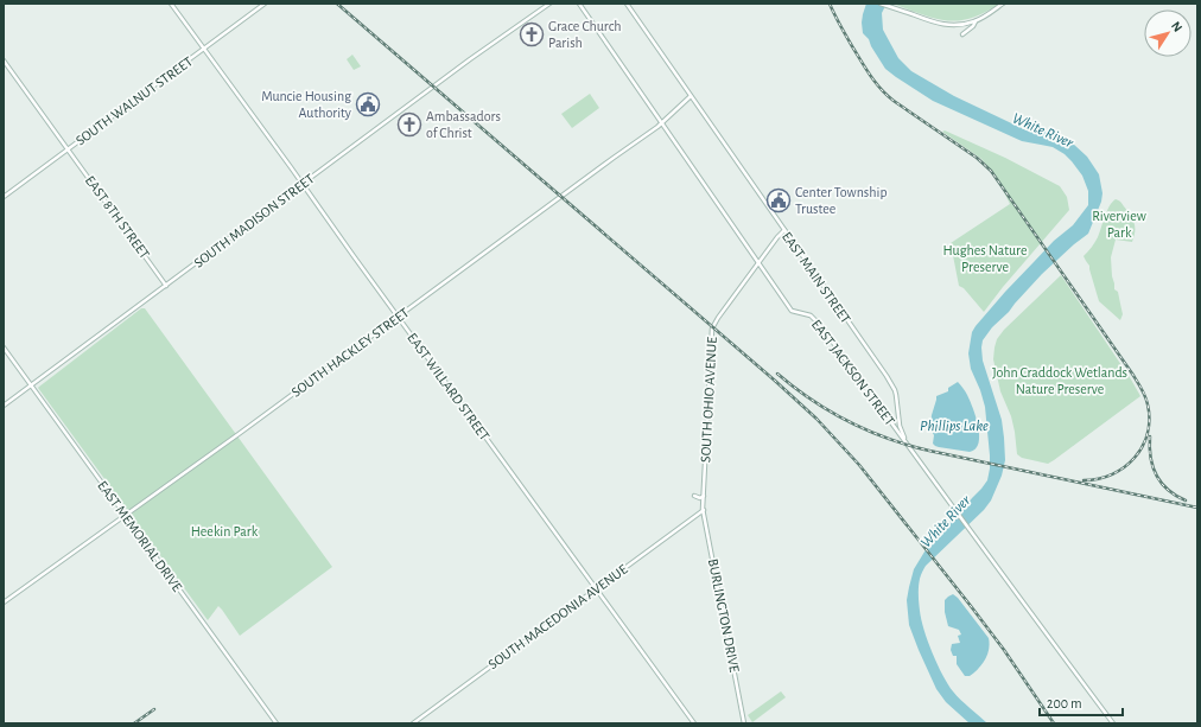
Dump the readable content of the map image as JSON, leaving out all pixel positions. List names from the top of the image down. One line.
{"streets":{"main road":["SOUTH WALNUT STREET","EAST 8TH STREET","SOUTH MADISON STREET","EAST MAIN STREET","SOUTH HACKLEY STREET","EAST JACKSON STREET","EAST WILLARD STREET","SOUTH OHIO AVENUE","EAST MEMORIAL DRIVE","BURLINGTON DRIVE","SOUTH MACEDONIA AVENUE"]},"crossings":[["SOUTH WALNUT STREET","EAST 8TH STREET"],["SOUTH WALNUT STREET","EAST WILLARD STREET"],["EAST 8TH STREET","SOUTH MADISON STREET"],["SOUTH MADISON STREET","EAST WILLARD STREET"],["SOUTH MADISON STREET","EAST MEMORIAL DRIVE"],["EAST MAIN STREET","SOUTH HACKLEY STREET"],["EAST MAIN STREET","EAST JACKSON STREET"],["EAST MAIN STREET","SOUTH OHIO AVENUE"],["SOUTH HACKLEY STREET","EAST JACKSON STREET"],["SOUTH HACKLEY STREET","EAST WILLARD STREET"],["SOUTH HACKLEY STREET","EAST MEMORIAL DRIVE"],["EAST JACKSON STREET","SOUTH OHIO AVENUE"],["EAST WILLARD STREET","SOUTH MACEDONIA AVENUE"],["SOUTH OHIO AVENUE","BURLINGTON DRIVE"],["SOUTH OHIO AVENUE","SOUTH MACEDONIA AVENUE"],["BURLINGTON DRIVE","SOUTH MACEDONIA AVENUE"]],"water":["White River","Phillips Lake"],"parks":["Riverview Park","Hughes Nature Preserve","John Craddock Wetlands Nature Preserve","Heekin Park"],"places":{"church":["Grace Church Parish","Ambassadors of Christ"],"public building":["Muncie Housing Authority","Center Township Trustee"]},"scale_bar":"200 m","north":"top right"}
